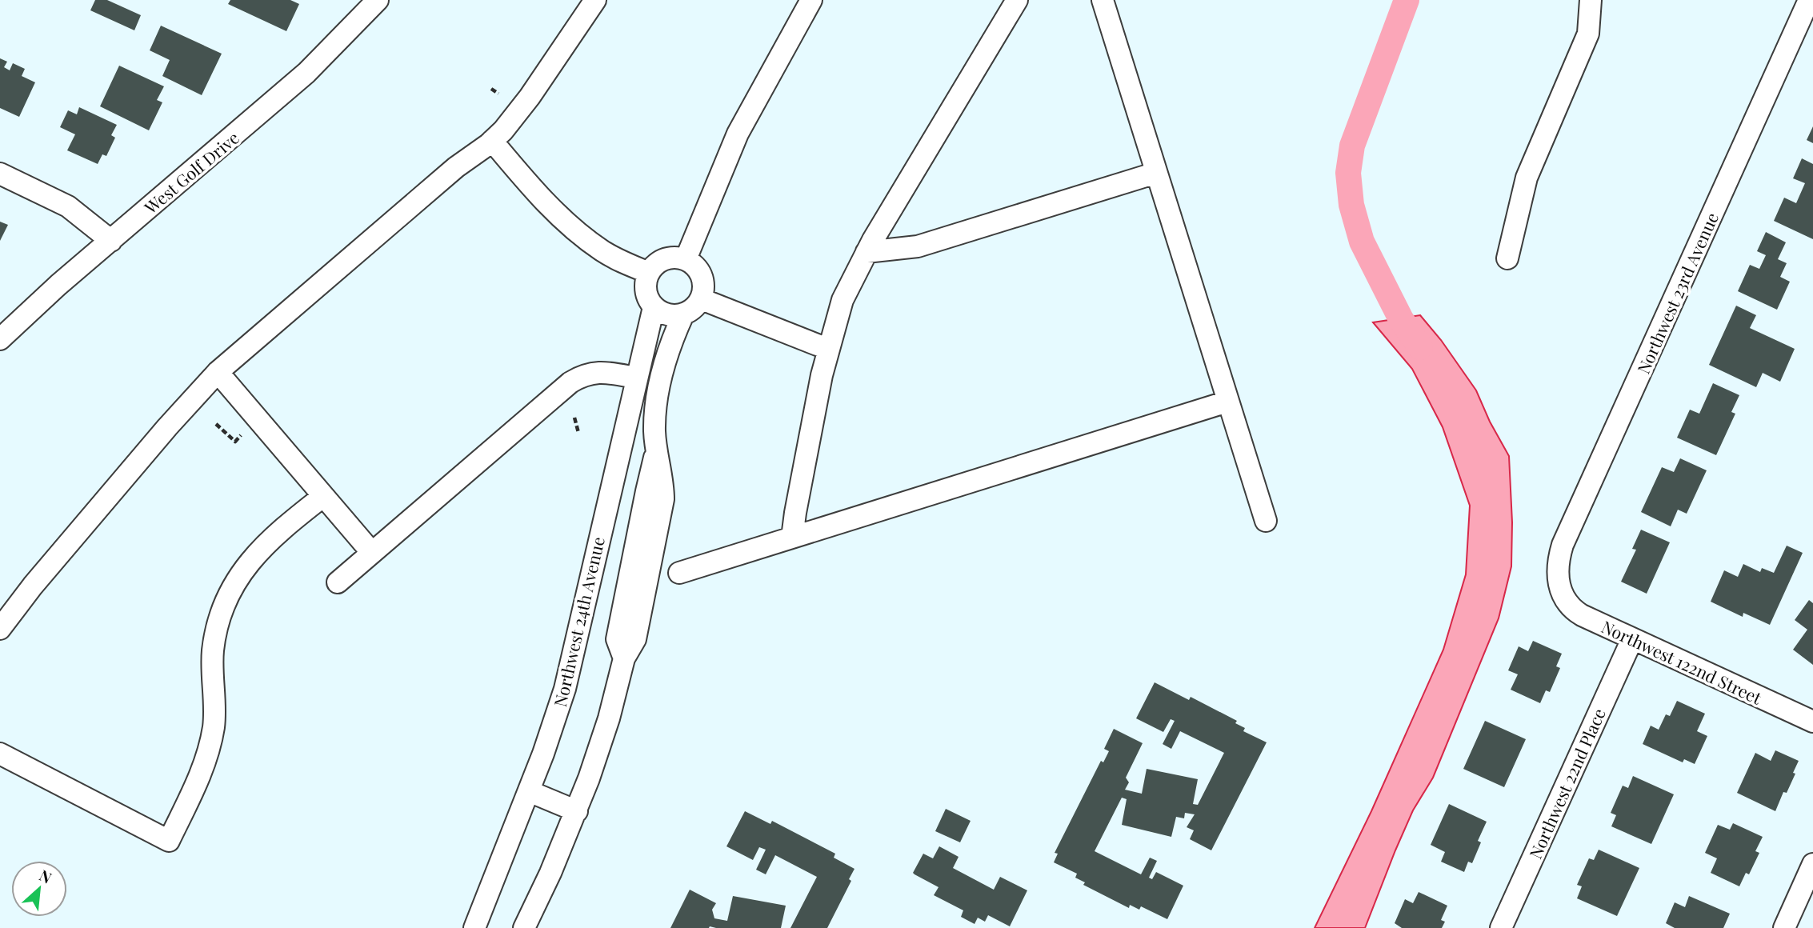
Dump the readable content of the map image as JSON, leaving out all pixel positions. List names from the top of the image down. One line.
{"streets":{"street":["West Golf Drive","Northwest 23rd Avenue","Northwest 24th Avenue","Northwest 122nd Street","Northwest 22nd Place"]},"crossings":[["Northwest 23rd Avenue","Northwest 122nd Street"],["Northwest 122nd Street","Northwest 22nd Place"]],"north":"top right"}
